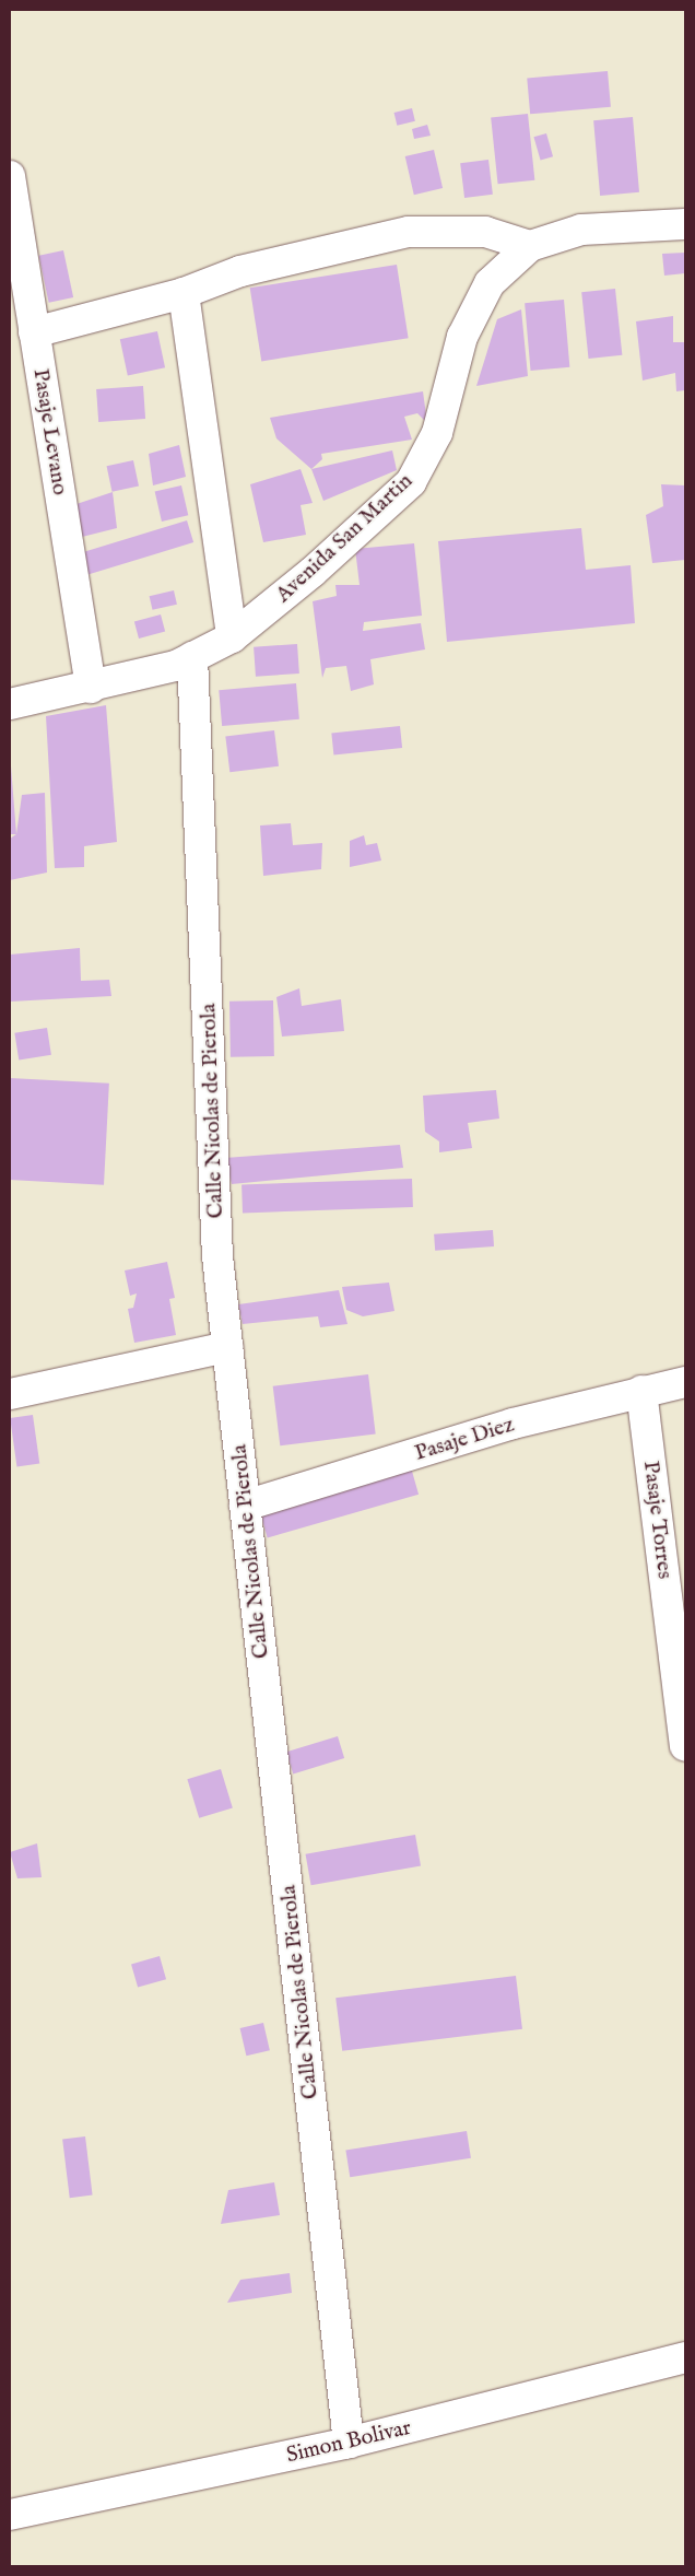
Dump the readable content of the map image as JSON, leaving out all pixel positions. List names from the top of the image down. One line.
{"streets":{"street":["Pasaje Levano","Avenida San Martin","Calle Nicolas de Pierola","Pasaje Diez","Pasaje Torres","Simon Bolivar"]},"crossings":[["Pasaje Levano","Avenida San Martin"],["Avenida San Martin","Calle Nicolas de Pierola"],["Calle Nicolas de Pierola","Pasaje Diez"],["Calle Nicolas de Pierola","Simon Bolivar"],["Pasaje Diez","Pasaje Torres"]]}
